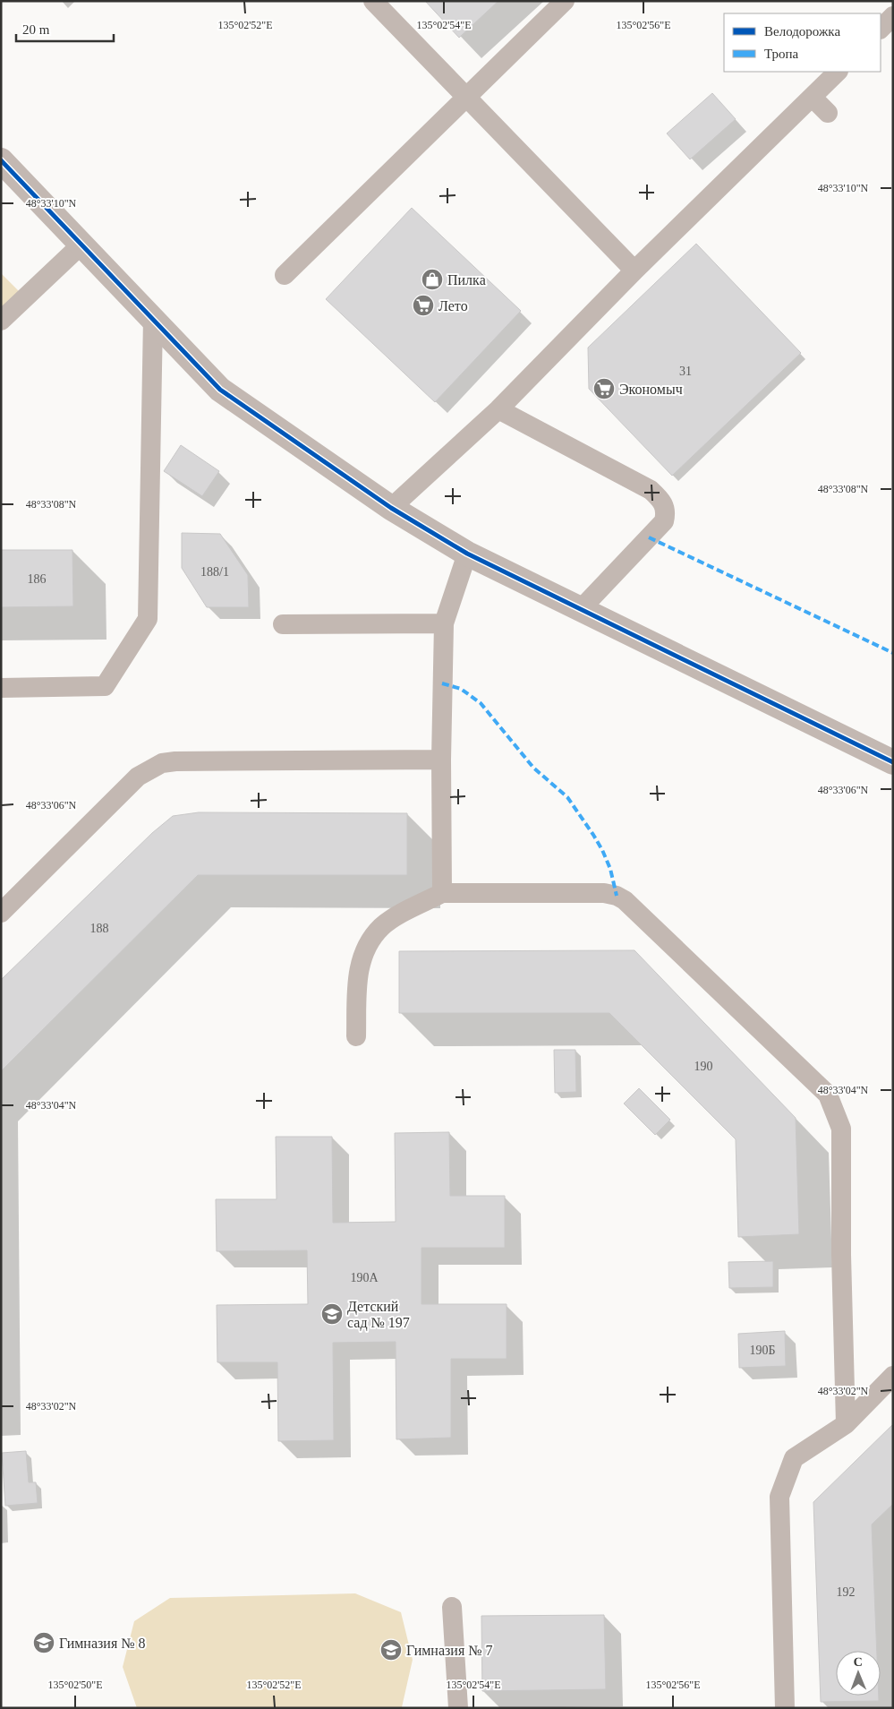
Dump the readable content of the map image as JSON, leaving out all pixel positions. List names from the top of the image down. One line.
{"places":{"shop":["Пилка"],"supermarket":["Лето","Экономыч"],"school or university":["Детский сад № 197","Гимназия № 8","Гимназия № 7"]},"house_numbers":["31","188/1","186","188","190","190А","190Б","192"],"legend":["Велодорожка","Тропа"],"scale_bar":"20 m","north":"top","coordinates":["135°02'52\"E","135°02'54\"E","135°02'56\"E","48°33'10\"N","48°33'08\"N","48°33'06\"N","48°33'04\"N","48°33'02\"N","135°02'50\"E"]}
